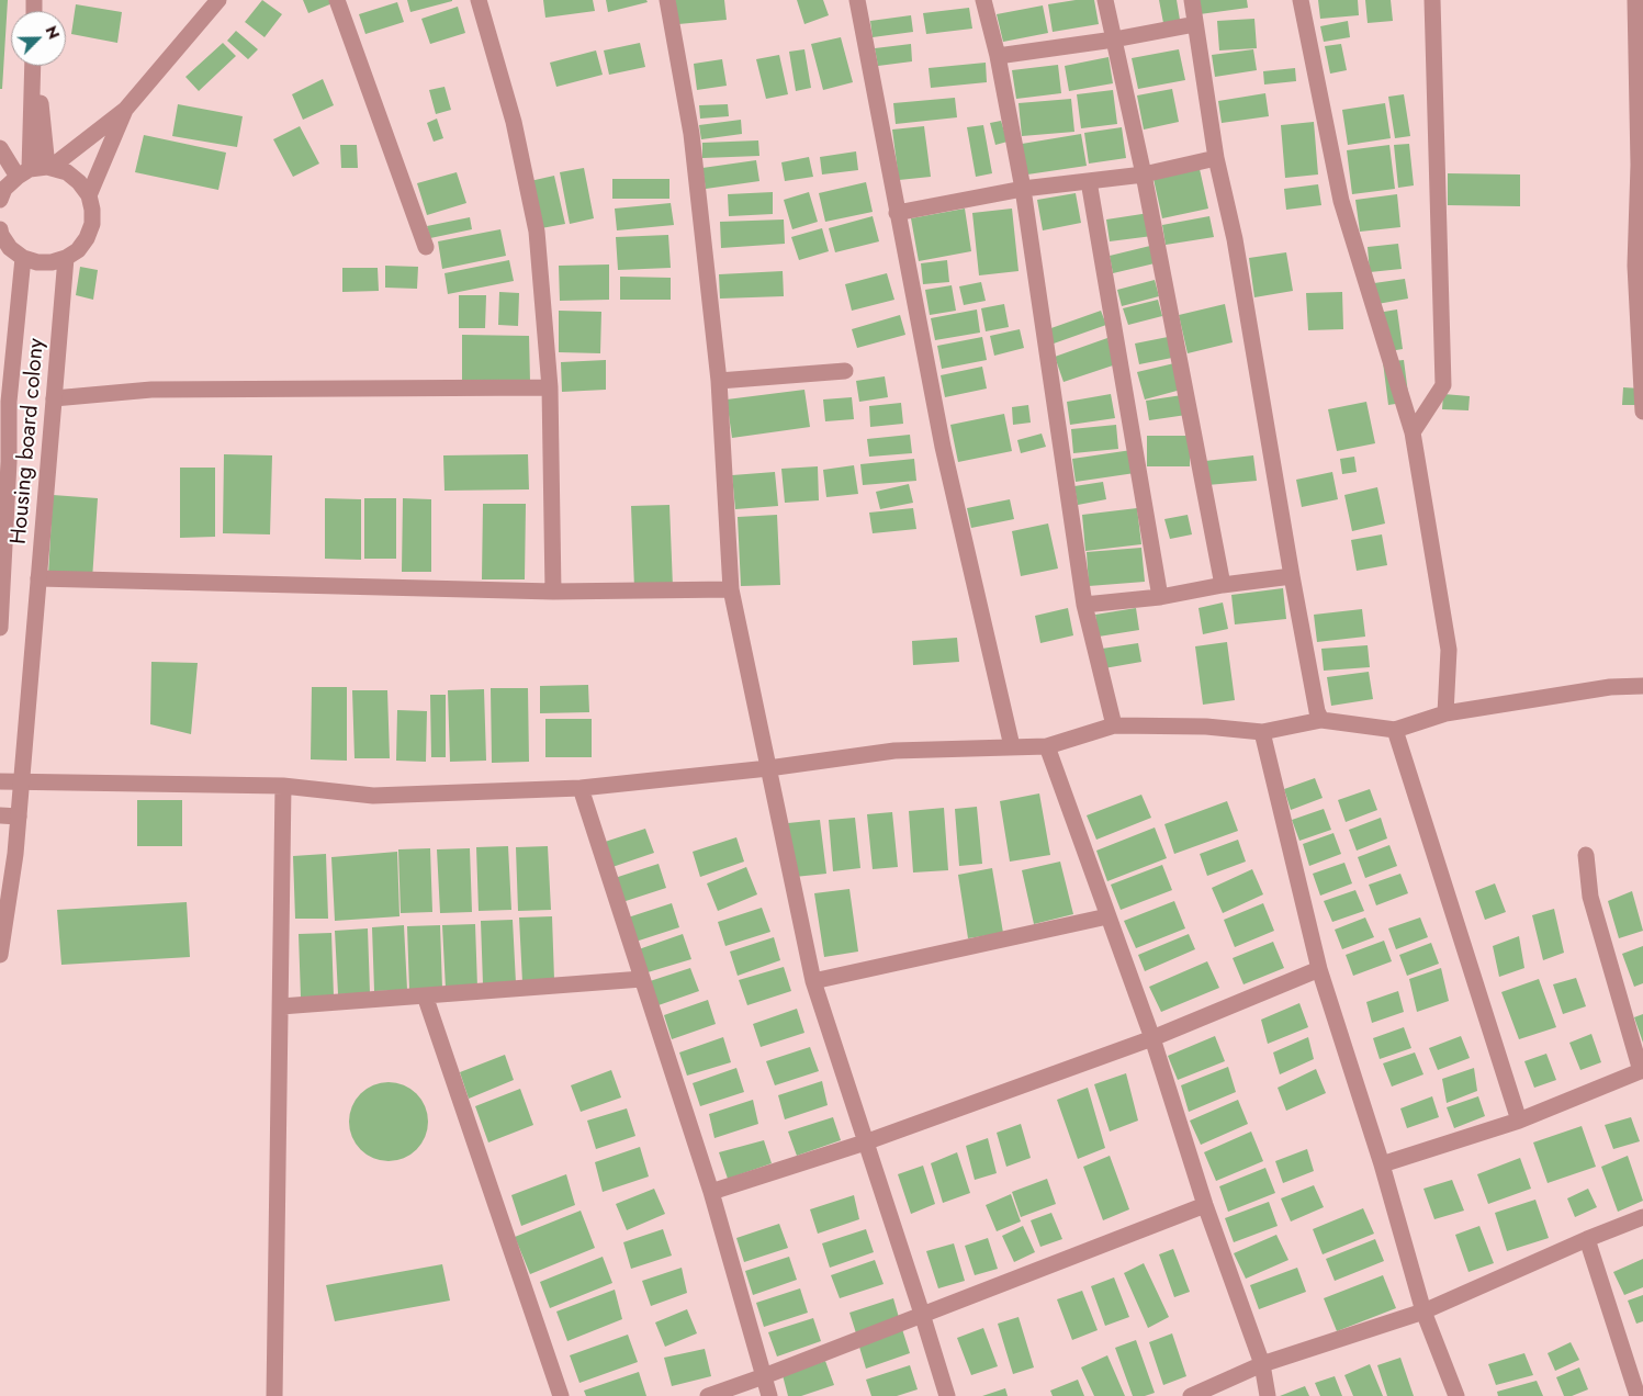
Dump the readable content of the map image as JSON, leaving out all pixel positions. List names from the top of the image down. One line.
{"streets":{"street":["Housing board colony"]},"north":"top right"}
